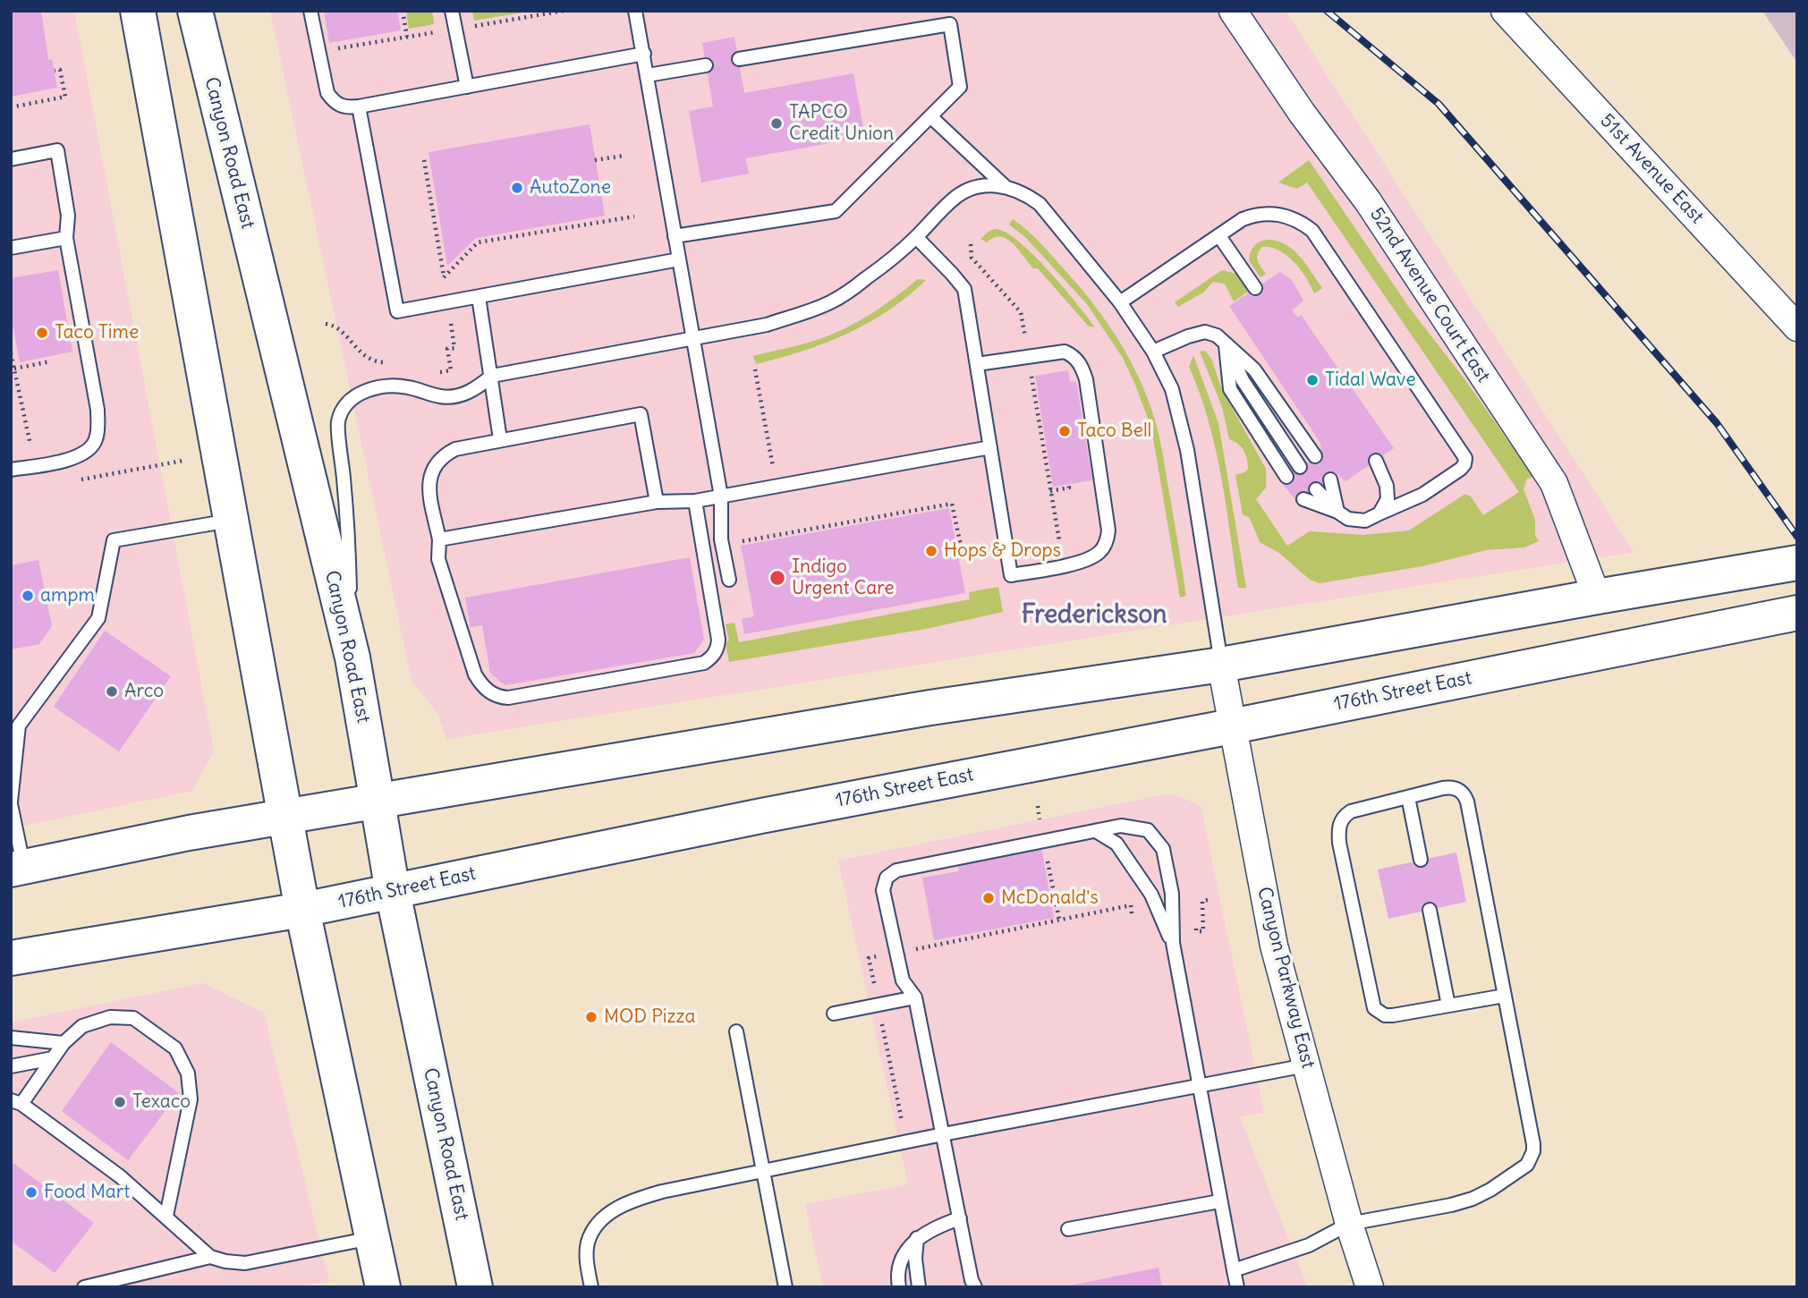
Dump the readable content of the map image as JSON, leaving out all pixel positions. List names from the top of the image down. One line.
{"streets":{"main road":["Canyon Road East","176th Street East"],"street":["51st Avenue East","52nd Avenue Court East","Canyon Parkway East"]},"crossings":[["Canyon Road East","176th Street East"],["176th Street East","Canyon Parkway East"]],"districts":["Frederickson"],"places":["TAPCO Credit Union","AutoZone","Taco Time","Tidal Wave","Taco Bell","Hops & Drops","Indigo Urgent Care","ampm","Arco","McDonald's","MOD Pizza","Texaco","Food Mart"]}
